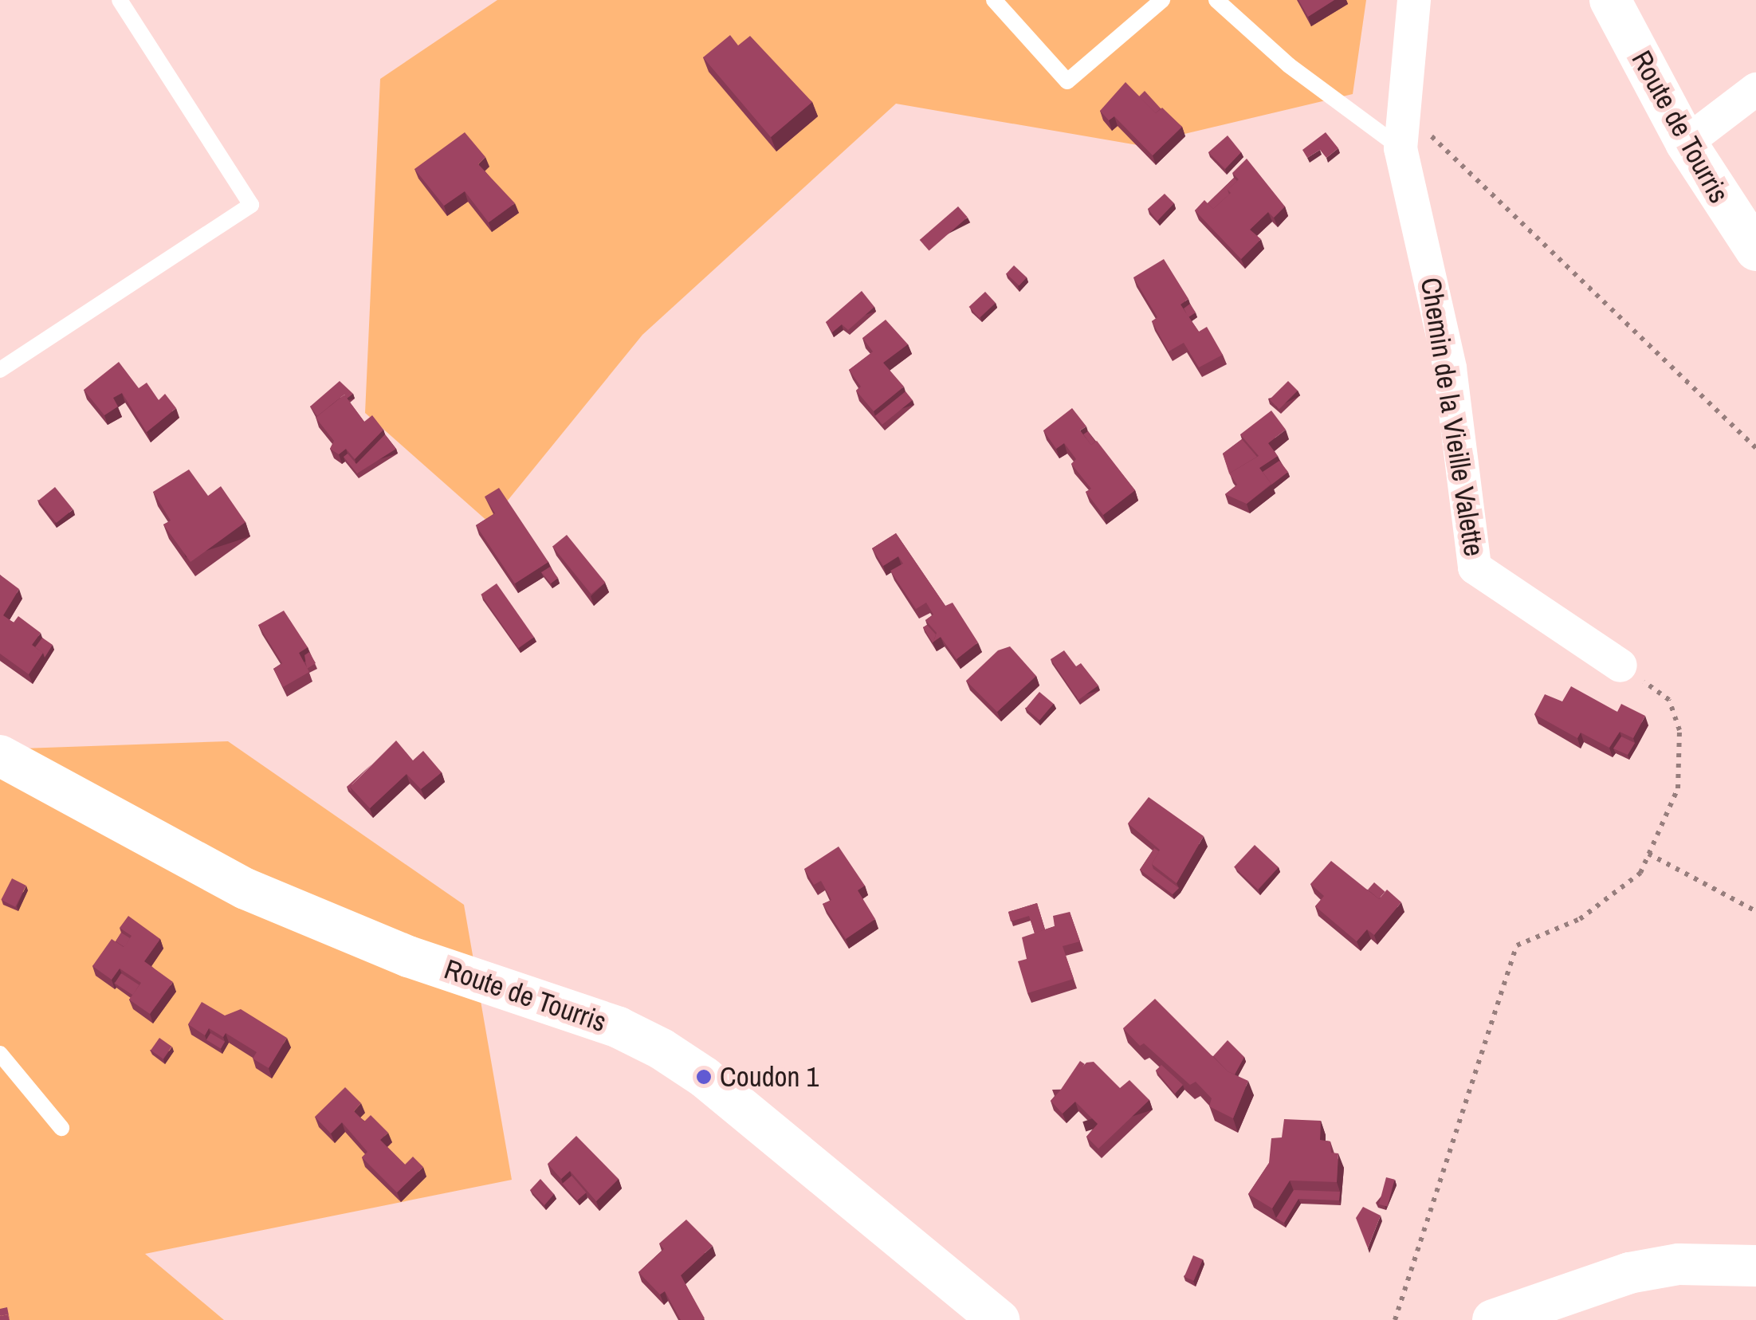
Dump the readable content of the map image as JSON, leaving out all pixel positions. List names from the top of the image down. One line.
{"streets":{"street":["Route de Tourris","Chemin de la Vieille Valette"]},"places":["Coudon 1"]}
